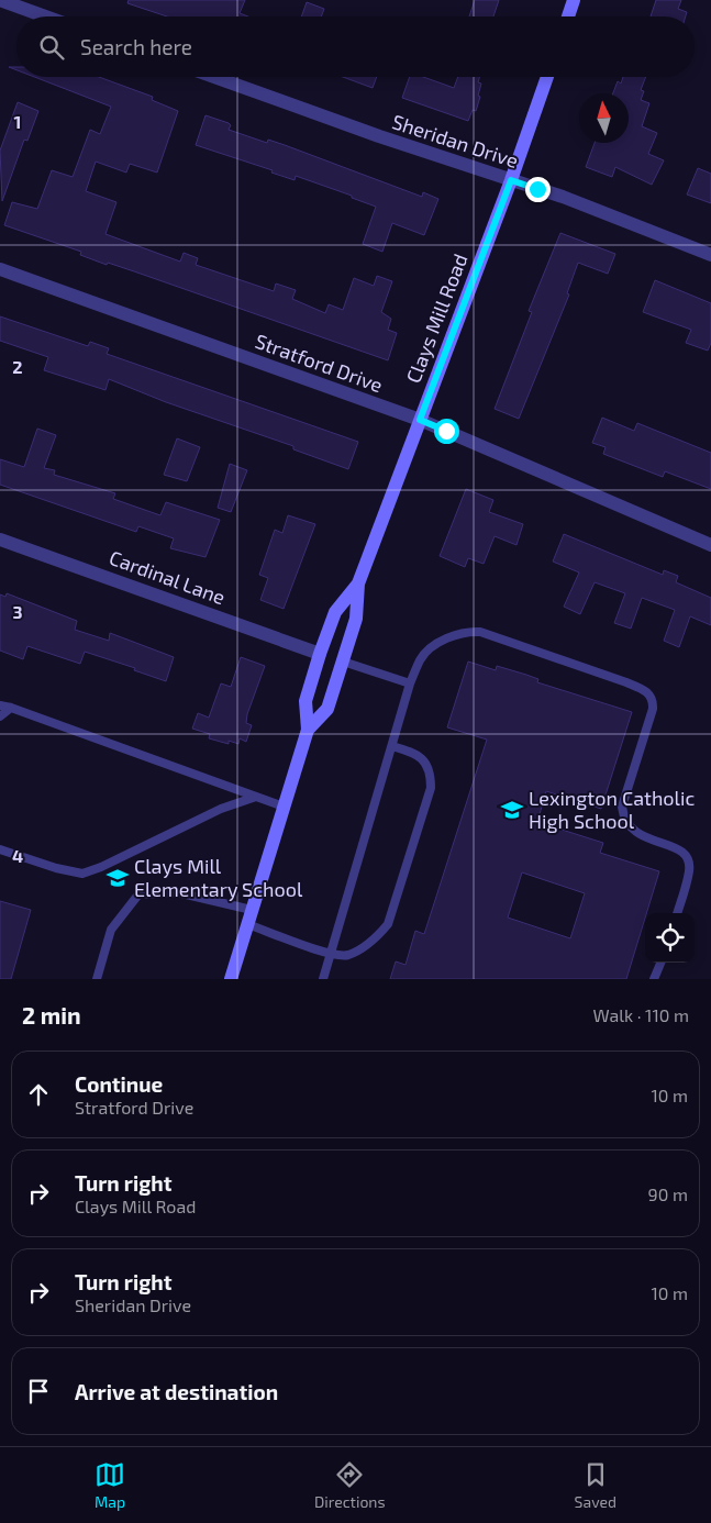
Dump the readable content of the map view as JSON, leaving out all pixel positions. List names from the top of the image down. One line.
{"streets":{"main road":["Clays Mill Road"],"street":["Sheridan Drive","Stratford Drive","Cardinal Lane"]},"crossings":[["Sheridan Drive","Clays Mill Road"],["Clays Mill Road","Stratford Drive"],["Clays Mill Road","Cardinal Lane"]],"places":{"school or university":["Lexington Catholic High School","Clays Mill Elementary School"]},"north":"top","page":{"search":"Search here","heading":["2 min","Walk · 110 m"],"list":[["Continue","Stratford Drive","10 m"],["Turn right","Clays Mill Road","90 m"],["Turn right","Sheridan Drive","10 m"],"Arrive at destination"],"nav":["Map","Directions","Saved"]},"grid":{"rows":["1","2","3","4"]}}
